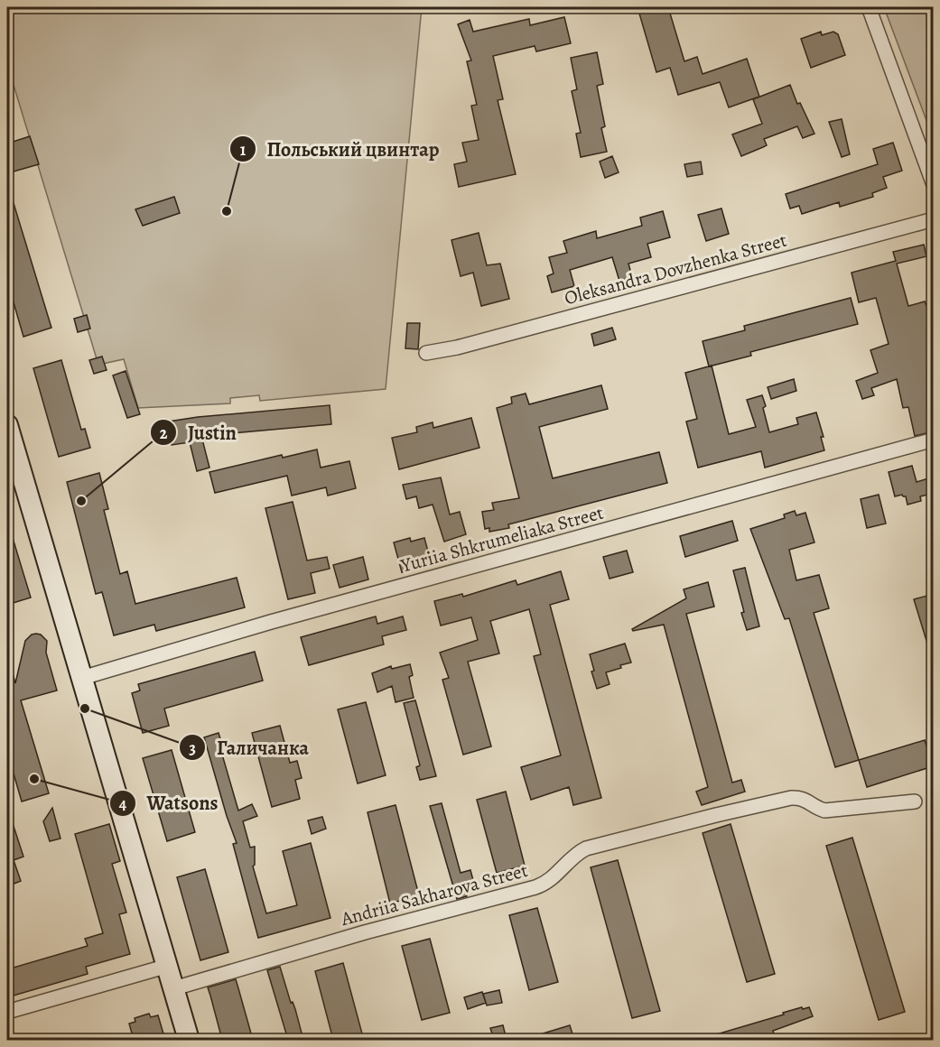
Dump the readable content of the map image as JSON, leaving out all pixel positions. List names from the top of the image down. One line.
{"streets":{"street":["Oleksandra Dovzhenka Street","Yuriia Shkrumeliaka Street","Andriia Sakharova Street"]},"places":["Польський цвинтар","Justin","Галичанка","Watsons"]}
